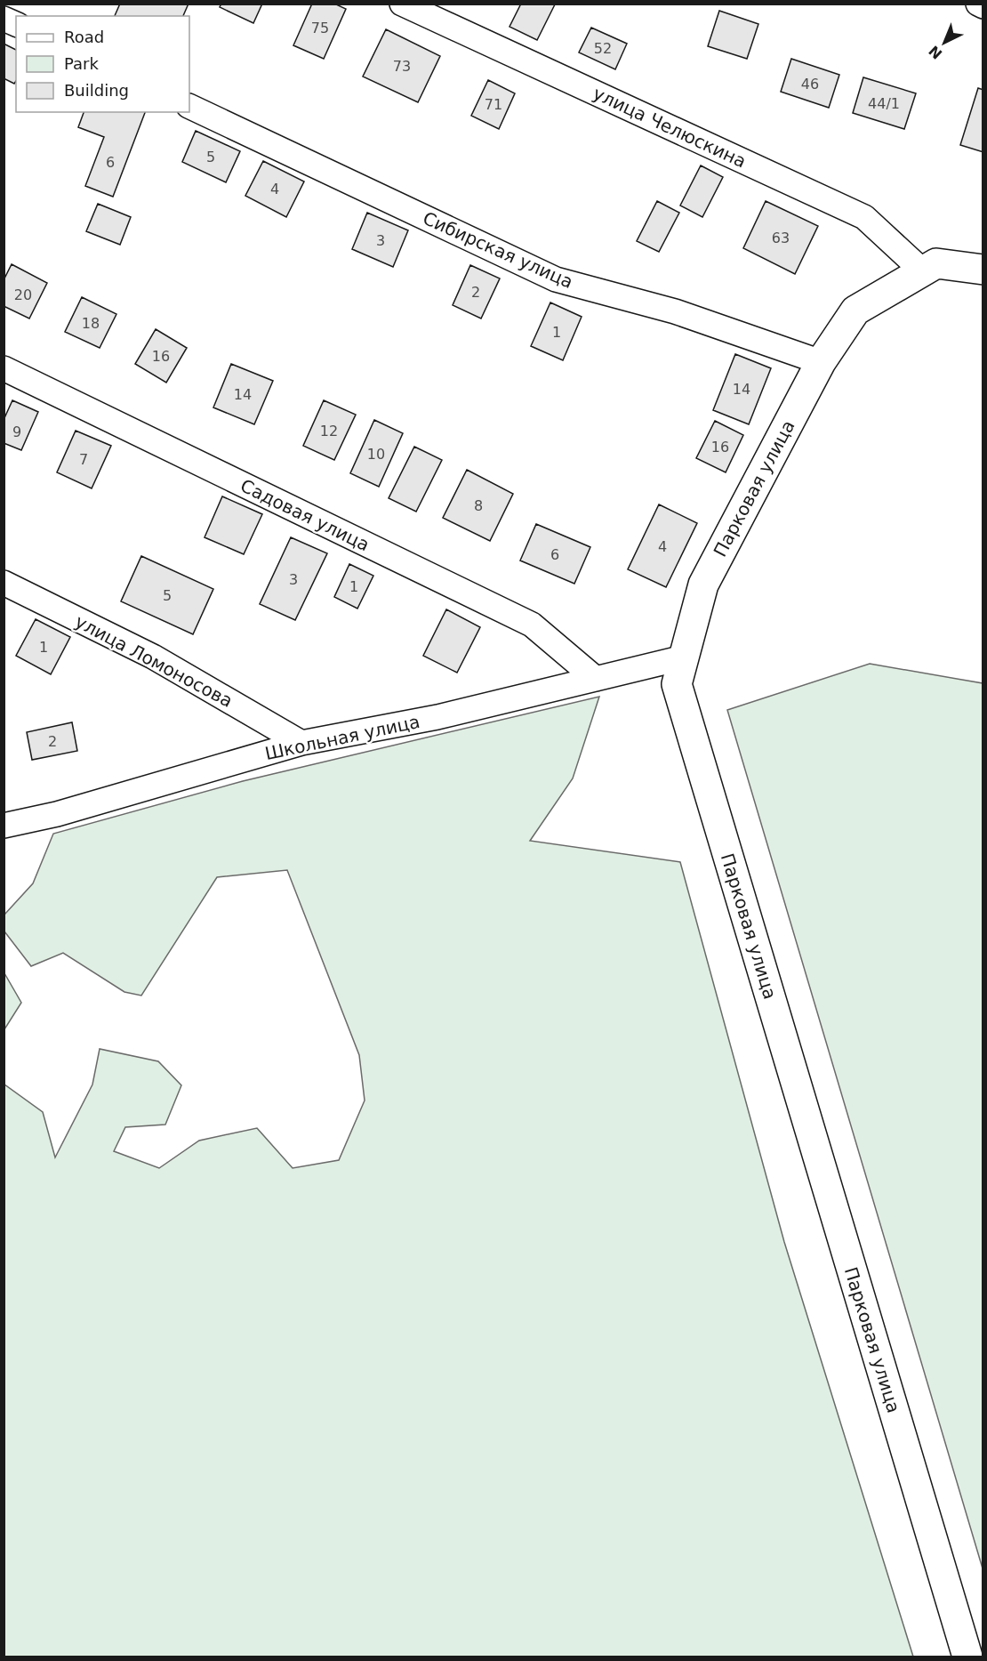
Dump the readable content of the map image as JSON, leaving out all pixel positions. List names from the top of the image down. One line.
{"streets":{"street":["улица Челюскина","Сибирская улица","Парковая улица","Садовая улица","улица Ломоносова","Школьная улица"]},"crossings":[["улица Челюскина","Парковая улица"],["Сибирская улица","Парковая улица"],["Парковая улица","Школьная улица"],["Садовая улица","Школьная улица"],["улица Ломоносова","Школьная улица"]],"house_numbers":["75","52","73","46","44/1","71","5","6","4","63","3","2","20","18","1","16","14","14","12","9","16","10","7","8","4","6","3","1","5","1","2"],"legend":["Road","Park","Building"],"north":"bottom left"}
